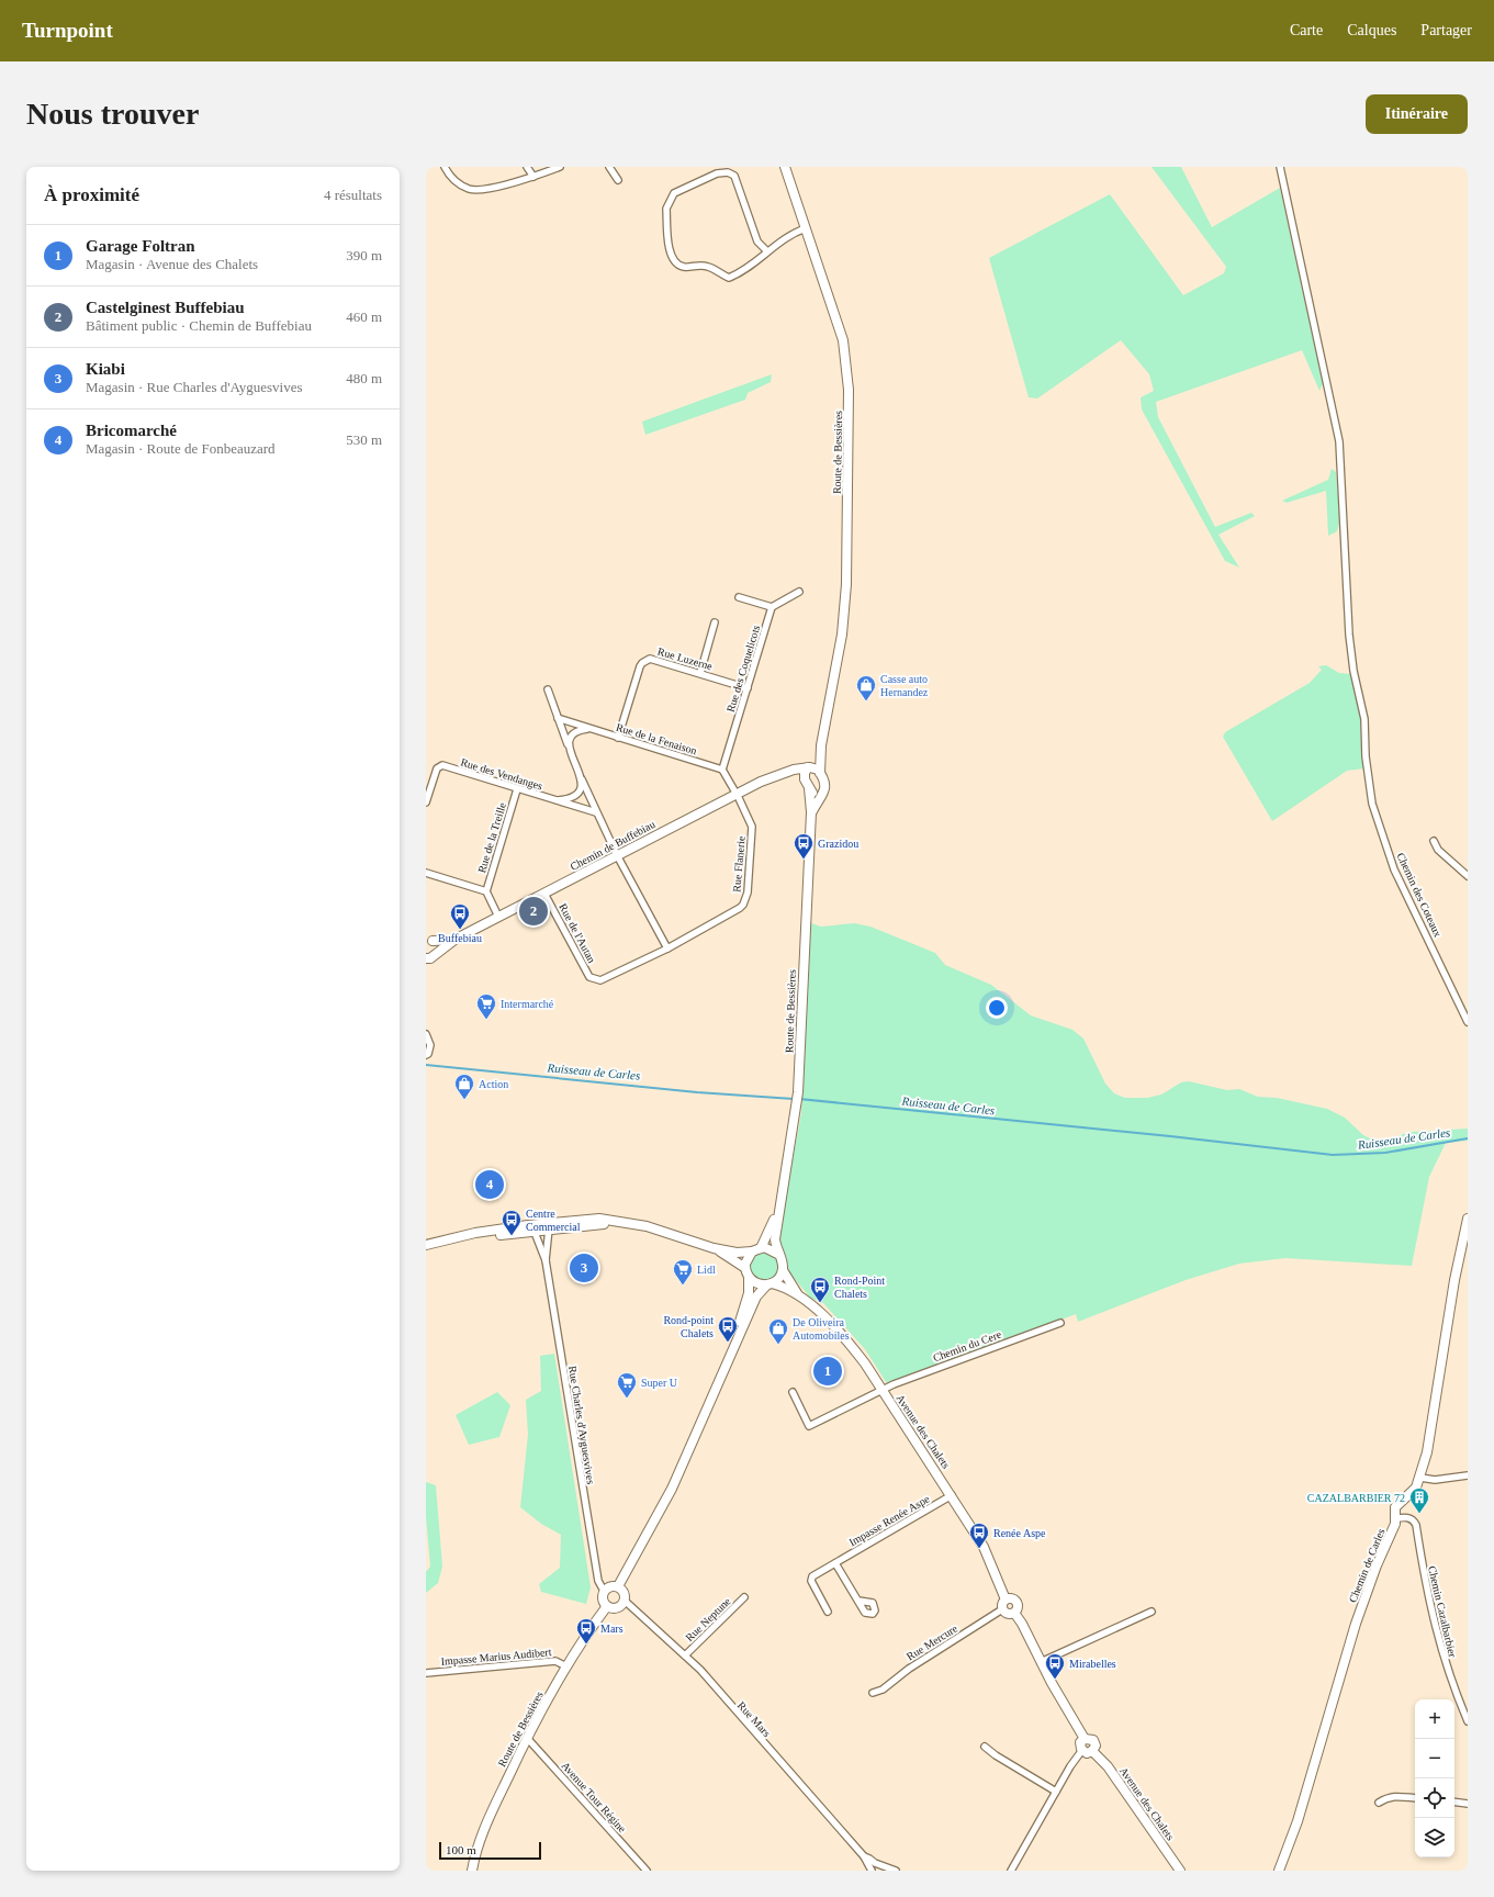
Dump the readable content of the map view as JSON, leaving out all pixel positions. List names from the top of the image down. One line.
{"streets":{"street":["Route de Bessières","Rue Luzerne","Rue des Coquelicots","Rue de la Fenaison","Rue des Vendanges","Rue de la Treille","Chemin de Buffebiau","Rue Flanerie","Chemin des Coteaux","Rue de l'Autan","Chemin du Cere","Rue Charles d'Ayguesvives","Avenue des Chalets","Impasse Renée Aspe","Chemin de Carles","Chemin Cazalbarbier","Rue Neptune","Rue Mercure","Impasse Marius Audibert","Rue Mars","Avenue Tour Régine"]},"crossings":[["Route de Bessières","Chemin de Buffebiau"],["Route de Bessières","Rue Charles d'Ayguesvives"],["Route de Bessières","Avenue des Chalets"],["Route de Bessières","Impasse Marius Audibert"],["Route de Bessières","Rue Mars"],["Route de Bessières","Avenue Tour Régine"],["Rue Luzerne","Rue des Coquelicots"],["Rue Luzerne","Rue de la Fenaison"],["Rue des Coquelicots","Rue de la Fenaison"],["Rue des Vendanges","Rue de la Treille"],["Chemin de Buffebiau","Rue Flanerie"],["Chemin de Buffebiau","Rue de l'Autan"],["Rue Flanerie","Rue de l'Autan"],["Chemin du Cere","Avenue des Chalets"],["Rue Charles d'Ayguesvives","Rue Mars"],["Avenue des Chalets","Impasse Renée Aspe"],["Avenue des Chalets","Rue Mercure"],["Chemin de Carles","Chemin Cazalbarbier"],["Rue Neptune","Rue Mars"]],"water":["Ruisseau de Carles"],"places":{"shop":["Casse auto Hernandez","Action","De Oliveira Automobiles"],"bus stop":["Grazidou","Buffebiau","Centre Commercial","Rond-Point Chalets","Rond-point Chalets","Renée Aspe","Mars","Mirabelles"],"supermarket":["Intermarché","Lidl","Super U"],"building":["CAZALBARBIER 72"]},"scale_bar":"100 m","page":{"header":"Turnpoint","nav":["Carte","Calques","Partager"],"buttons":"Itinéraire","title":"Nous trouver","heading":["À proximité","4 résultats"],"list":[{"mark":"1","name":"Garage Foltran","note":"Magasin · Avenue des Chalets","value":"390 m"},{"mark":"2","name":"Castelginest Buffebiau","note":"Bâtiment public · Chemin de Buffebiau","value":"460 m"},{"mark":"3","name":"Kiabi","note":"Magasin · Rue Charles d'Ayguesvives","value":"480 m"},{"mark":"4","name":"Bricomarché","note":"Magasin · Route de Fonbeauzard","value":"530 m"}],"pins":["2","4","3","1"],"map_buttons":["+","−"],"scale":"100 m"}}
